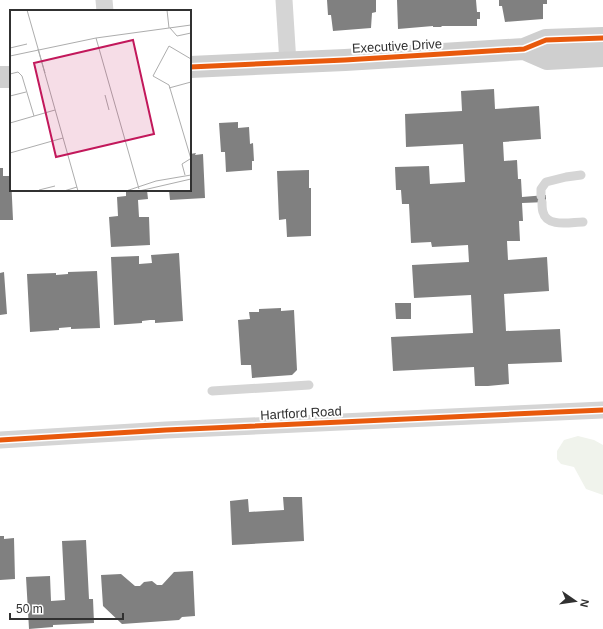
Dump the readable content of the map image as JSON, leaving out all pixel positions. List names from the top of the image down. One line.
{"streets":{"street":["Executive Drive","Hartford Road"]},"scale_bar":"50 m","north":"right"}
